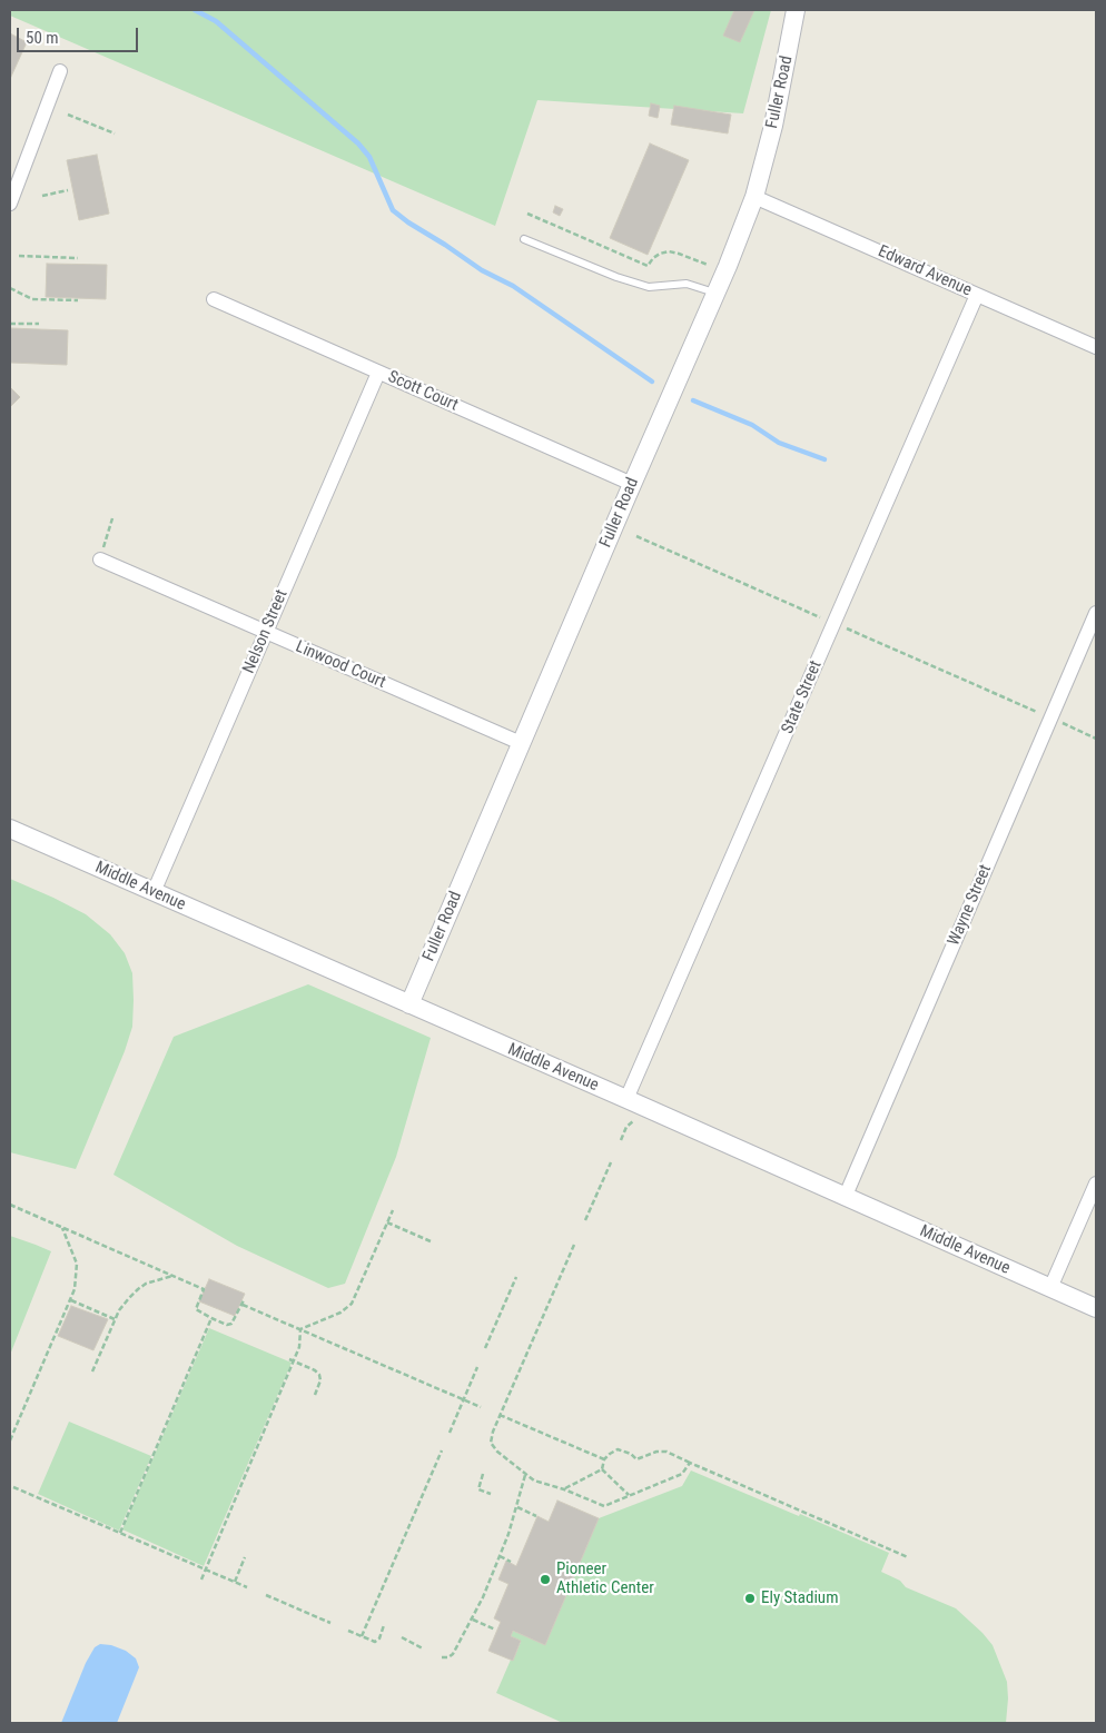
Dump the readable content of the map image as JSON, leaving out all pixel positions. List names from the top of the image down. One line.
{"streets":{"street":["Fuller Road","Edward Avenue","Scott Court","Nelson Street","Linwood Court","State Street","Middle Avenue","Wayne Street"]},"crossings":[["Fuller Road","Edward Avenue"],["Fuller Road","Scott Court"],["Fuller Road","Linwood Court"],["Fuller Road","Middle Avenue"],["Edward Avenue","State Street"],["Scott Court","Nelson Street"],["Nelson Street","Linwood Court"],["Nelson Street","Middle Avenue"],["State Street","Middle Avenue"],["Middle Avenue","Wayne Street"]],"places":["Pioneer Athletic Center","Ely Stadium"],"scale_bar":"50 m"}
